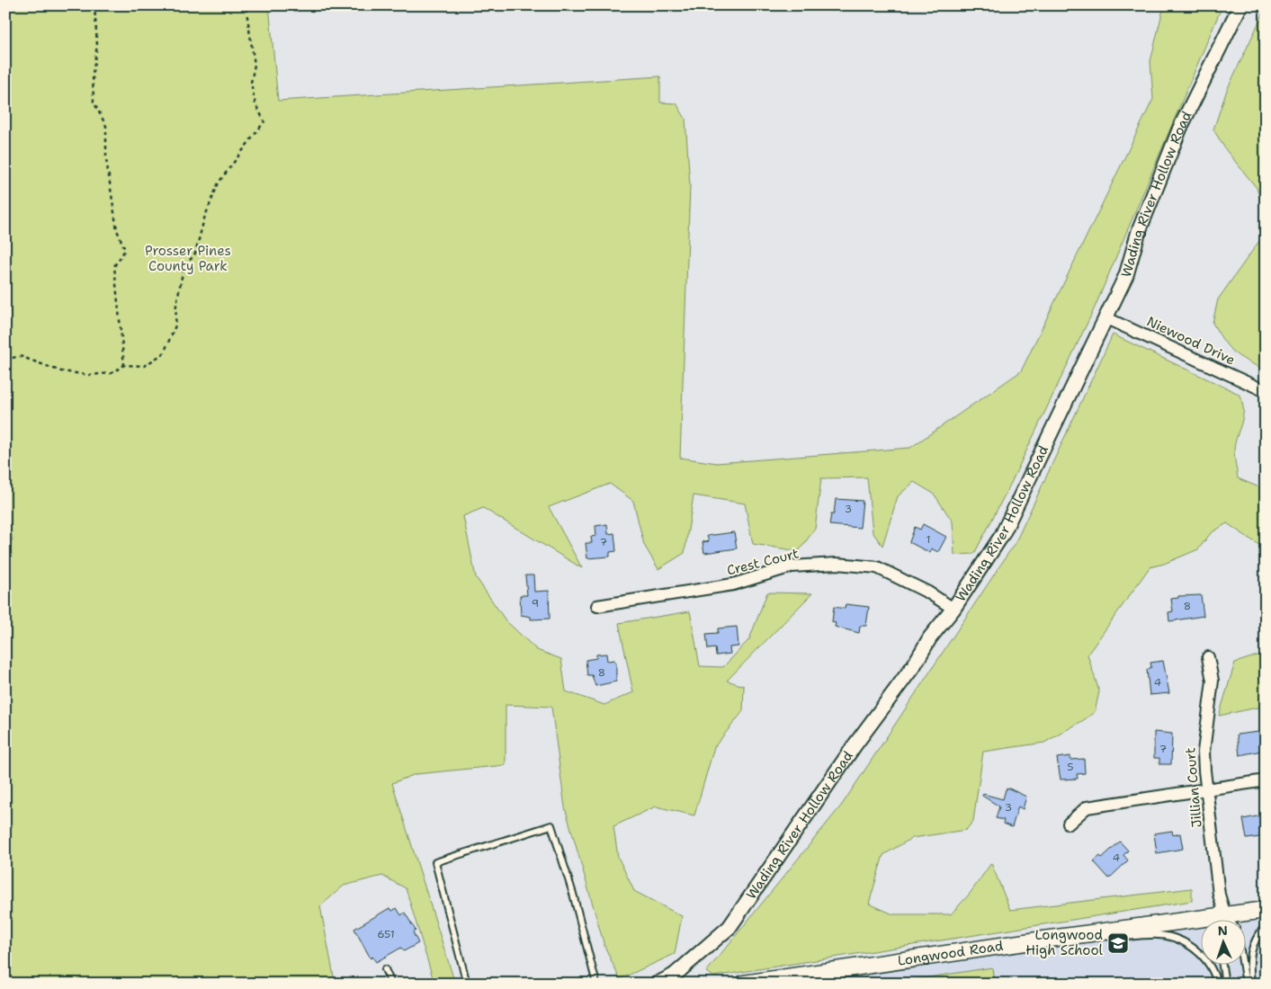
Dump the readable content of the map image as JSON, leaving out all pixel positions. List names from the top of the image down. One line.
{"streets":{"main road":["Longwood Road"],"street":["Wading River Hollow Road","Niewood Drive","Crest Court","Jillian Court"]},"crossings":[["Wading River Hollow Road","Niewood Drive"],["Wading River Hollow Road","Crest Court"]],"parks":["Prosser Pines County Park"],"places":{"school or university":["Longwood High School"]},"house_numbers":["3","1","7","9","8","8","4","7","5","3","4","651"],"north":"top"}
